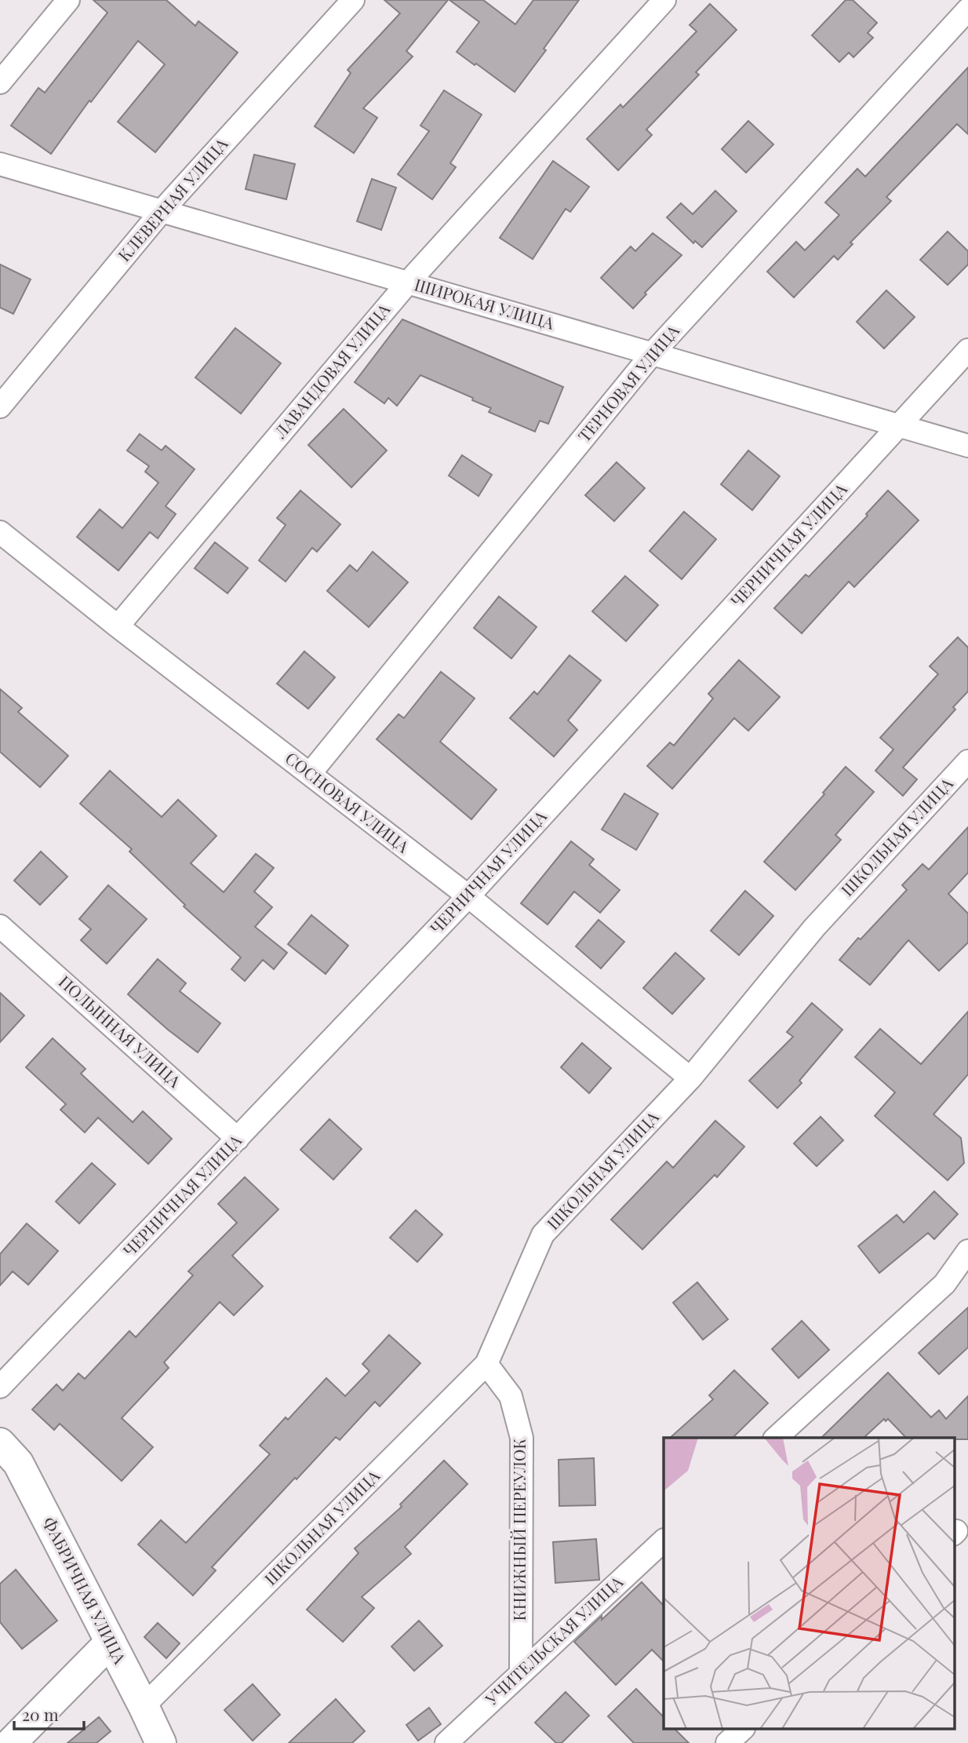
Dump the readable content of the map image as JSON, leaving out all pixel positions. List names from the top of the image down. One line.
{"streets":{"street":["КЛЕВЕРНАЯ УЛИЦА","ШИРОКАЯ УЛИЦА","ЛАВАНДОВАЯ УЛИЦА","ТЕРНОВАЯ УЛИЦА","ЧЕРНИЧНАЯ УЛИЦА","СОСНОВАЯ УЛИЦА","ШКОЛЬНАЯ УЛИЦА","ПОЛЫННАЯ УЛИЦА","КНИЖНЫЙ ПЕРЕУЛОК","ФАБРИЧНАЯ УЛИЦА","УЧИТЕЛЬСКАЯ УЛИЦА"]},"crossings":[["КЛЕВЕРНАЯ УЛИЦА","ШИРОКАЯ УЛИЦА"],["ШИРОКАЯ УЛИЦА","ЛАВАНДОВАЯ УЛИЦА"],["ШИРОКАЯ УЛИЦА","ТЕРНОВАЯ УЛИЦА"],["ШИРОКАЯ УЛИЦА","ЧЕРНИЧНАЯ УЛИЦА"],["ЛАВАНДОВАЯ УЛИЦА","СОСНОВАЯ УЛИЦА"],["ТЕРНОВАЯ УЛИЦА","СОСНОВАЯ УЛИЦА"],["ЧЕРНИЧНАЯ УЛИЦА","СОСНОВАЯ УЛИЦА"],["ЧЕРНИЧНАЯ УЛИЦА","ПОЛЫННАЯ УЛИЦА"],["СОСНОВАЯ УЛИЦА","ШКОЛЬНАЯ УЛИЦА"],["ШКОЛЬНАЯ УЛИЦА","КНИЖНЫЙ ПЕРЕУЛОК"],["ШКОЛЬНАЯ УЛИЦА","ФАБРИЧНАЯ УЛИЦА"],["КНИЖНЫЙ ПЕРЕУЛОК","УЧИТЕЛЬСКАЯ УЛИЦА"]],"scale_bar":"20 m"}
